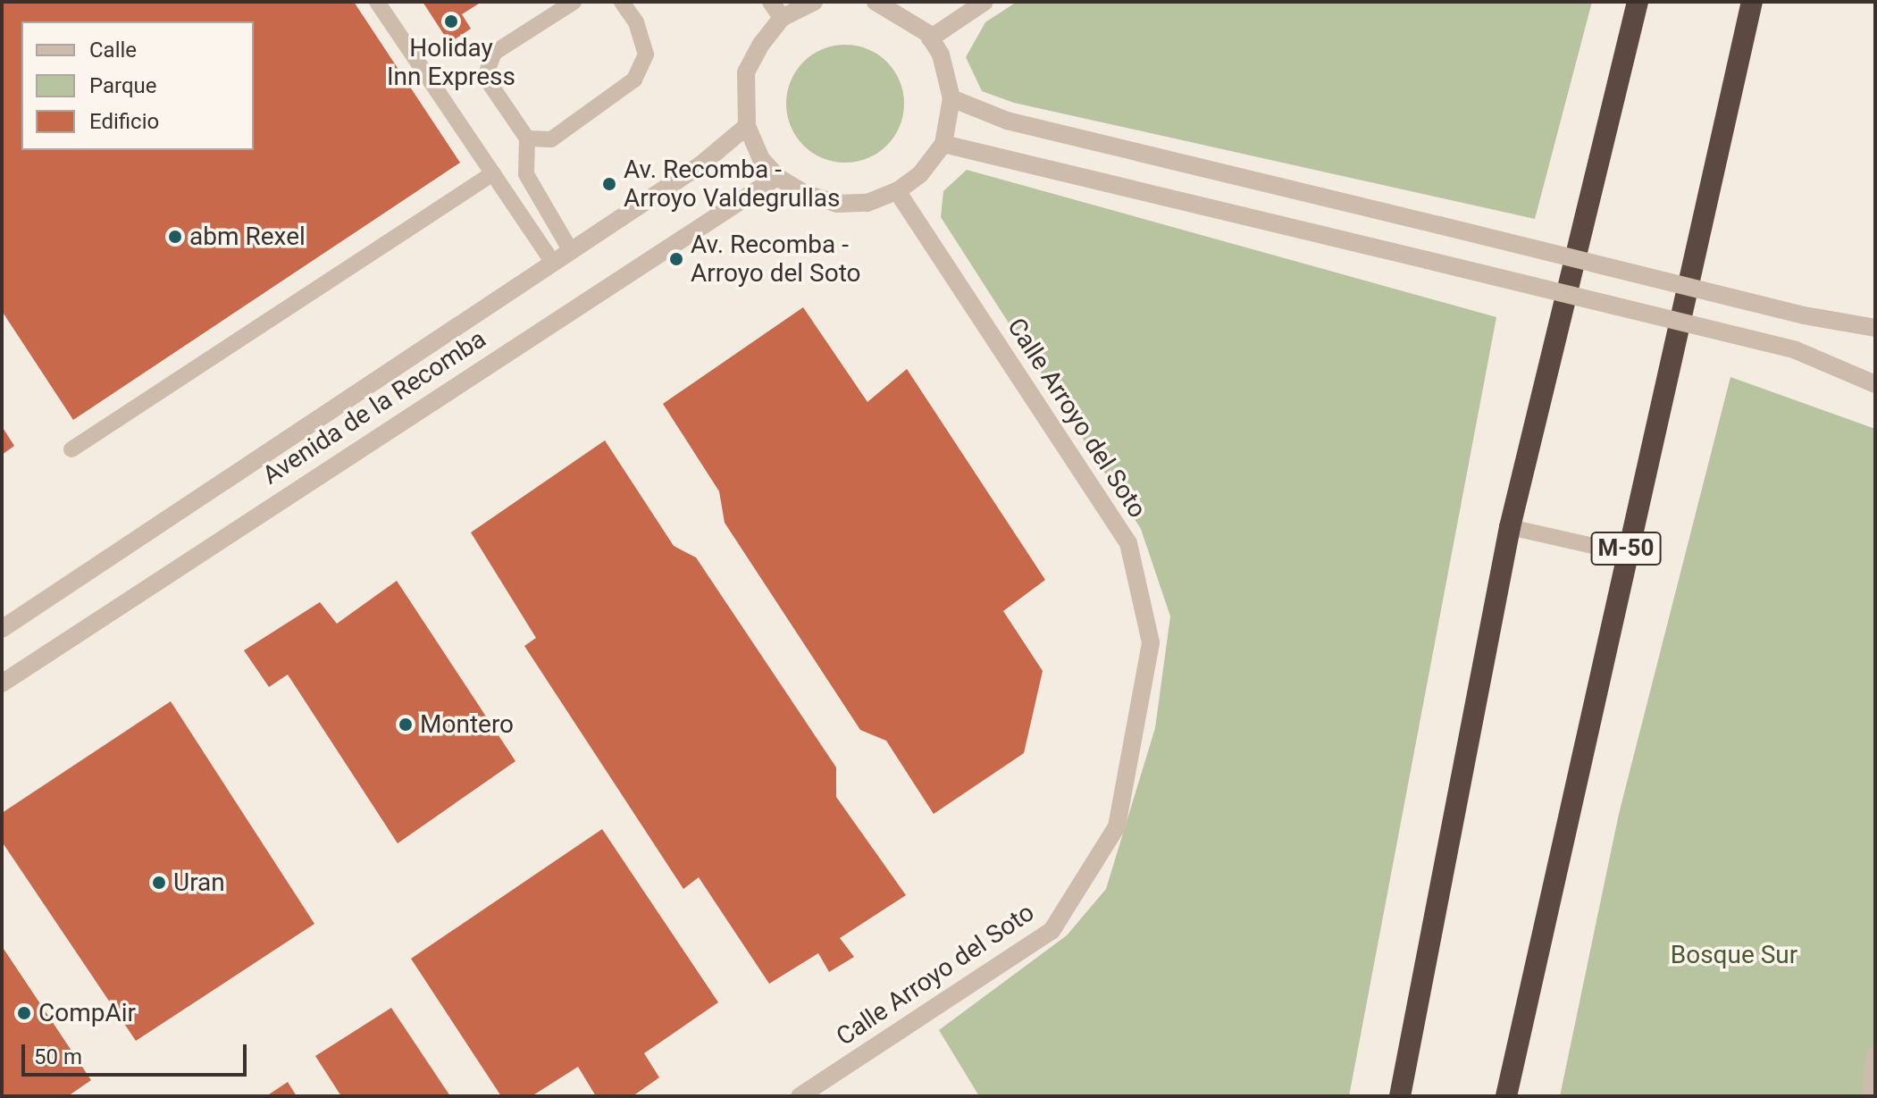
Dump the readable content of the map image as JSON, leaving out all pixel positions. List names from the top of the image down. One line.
{"streets":{"highway":["M-50"],"street":["Avenida de la Recomba","Calle Arroyo del Soto"]},"parks":["Bosque Sur"],"places":["Holiday Inn Express","Av. Recomba - Arroyo Valdegrullas","abm Rexel","Av. Recomba - Arroyo del Soto","Montero","Uran","CompAir"],"legend":["Calle","Parque","Edificio"],"scale_bar":"50 m"}
